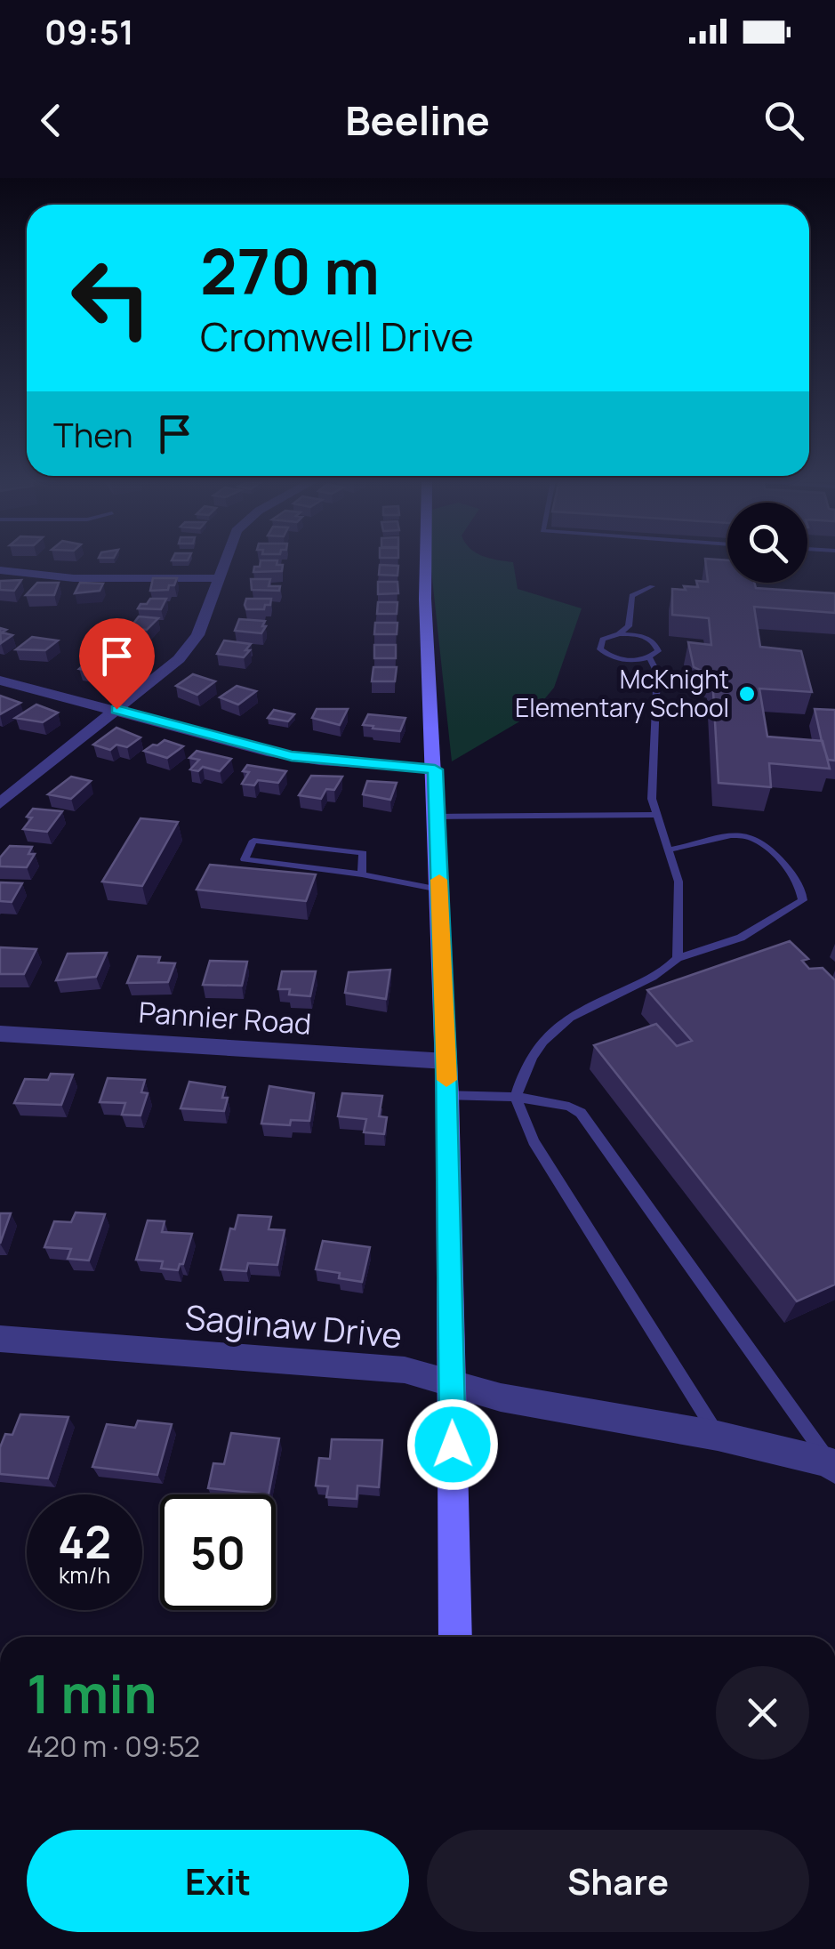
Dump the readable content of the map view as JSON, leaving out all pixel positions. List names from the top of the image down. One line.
{"streets":{"street":["Pannier Road","Saginaw Drive"]},"places":["McKnight Elementary School"],"page":{"status":"09:51","header":"Beeline","turn":["270 m","Cromwell Drive"],"then":"Then","speed":"42 km/h","limit":"50","heading":["1 min","420 m · 09:52"],"buttons":["Exit","Share"]}}
